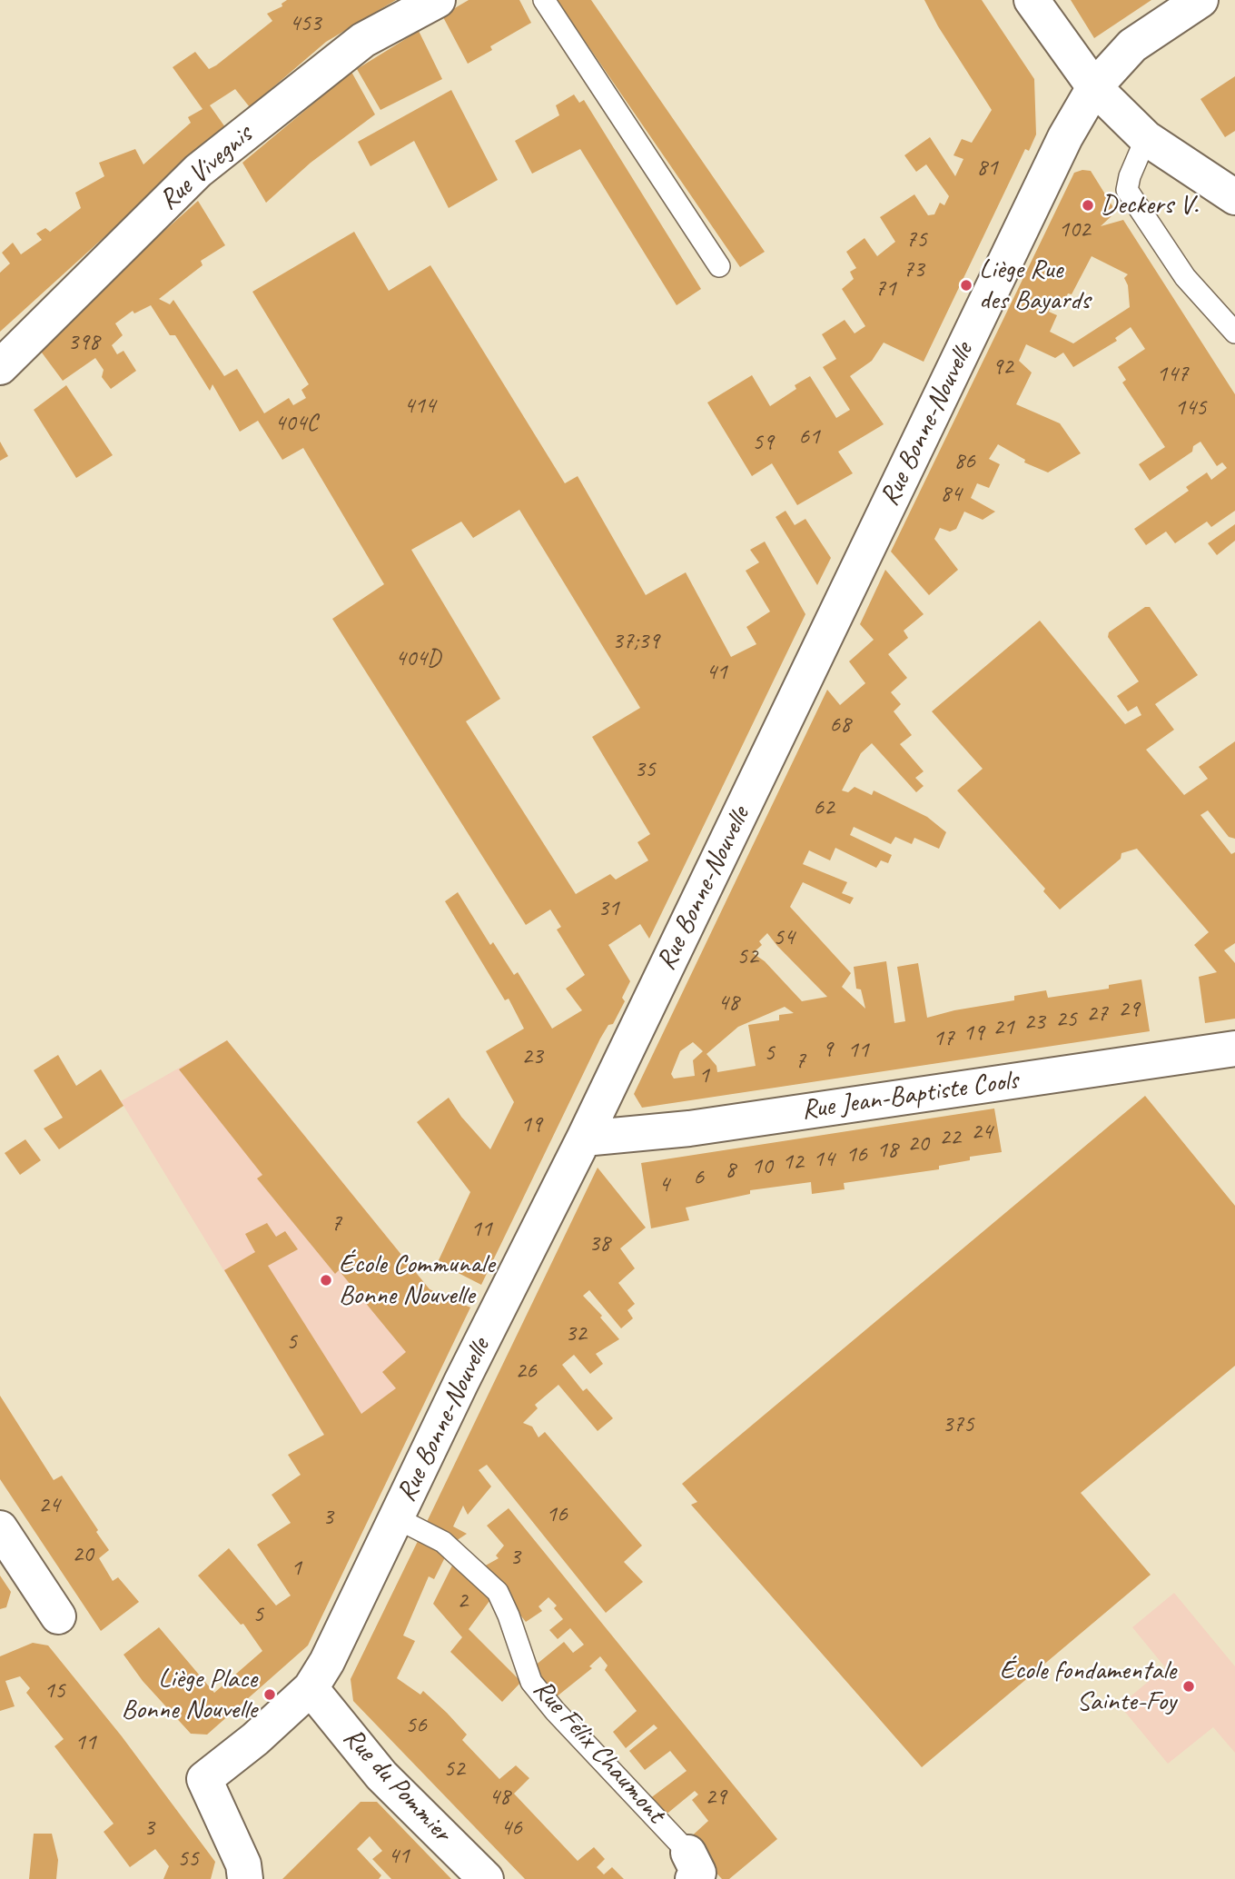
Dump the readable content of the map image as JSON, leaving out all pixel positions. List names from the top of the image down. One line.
{"streets":{"street":["Rue Vivegnis","Rue Bonne-Nouvelle","Rue Jean-Baptiste Cools","Rue du Pommier"],"lane":["Rue Félix Chaumont"]},"crossings":[["Rue Bonne-Nouvelle","Rue Jean-Baptiste Cools"],["Rue Bonne-Nouvelle","Rue Félix Chaumont"],["Rue Bonne-Nouvelle","Rue du Pommier"]],"places":["Deckers V.","Liège Rue des Bayards","École Communale Bonne Nouvelle","École fondamentale Sainte-Foy","Liège Place Bonne Nouvelle"],"house_numbers":["453","81","102","75","73","71","398","92","147","414","145","404C","61","59","86","84","37;39","404D","41","68","35","62","31","54","52","48","29","27","25","23","21","19","17","9","11","5","23","7","1","19","24","22","20","18","16","14","12","10","8","6","4","7","11","38","32","5","26","375","24","16","3","20","3","1","2","5","15","56","11","52","48","29","3","46","41","55"]}
